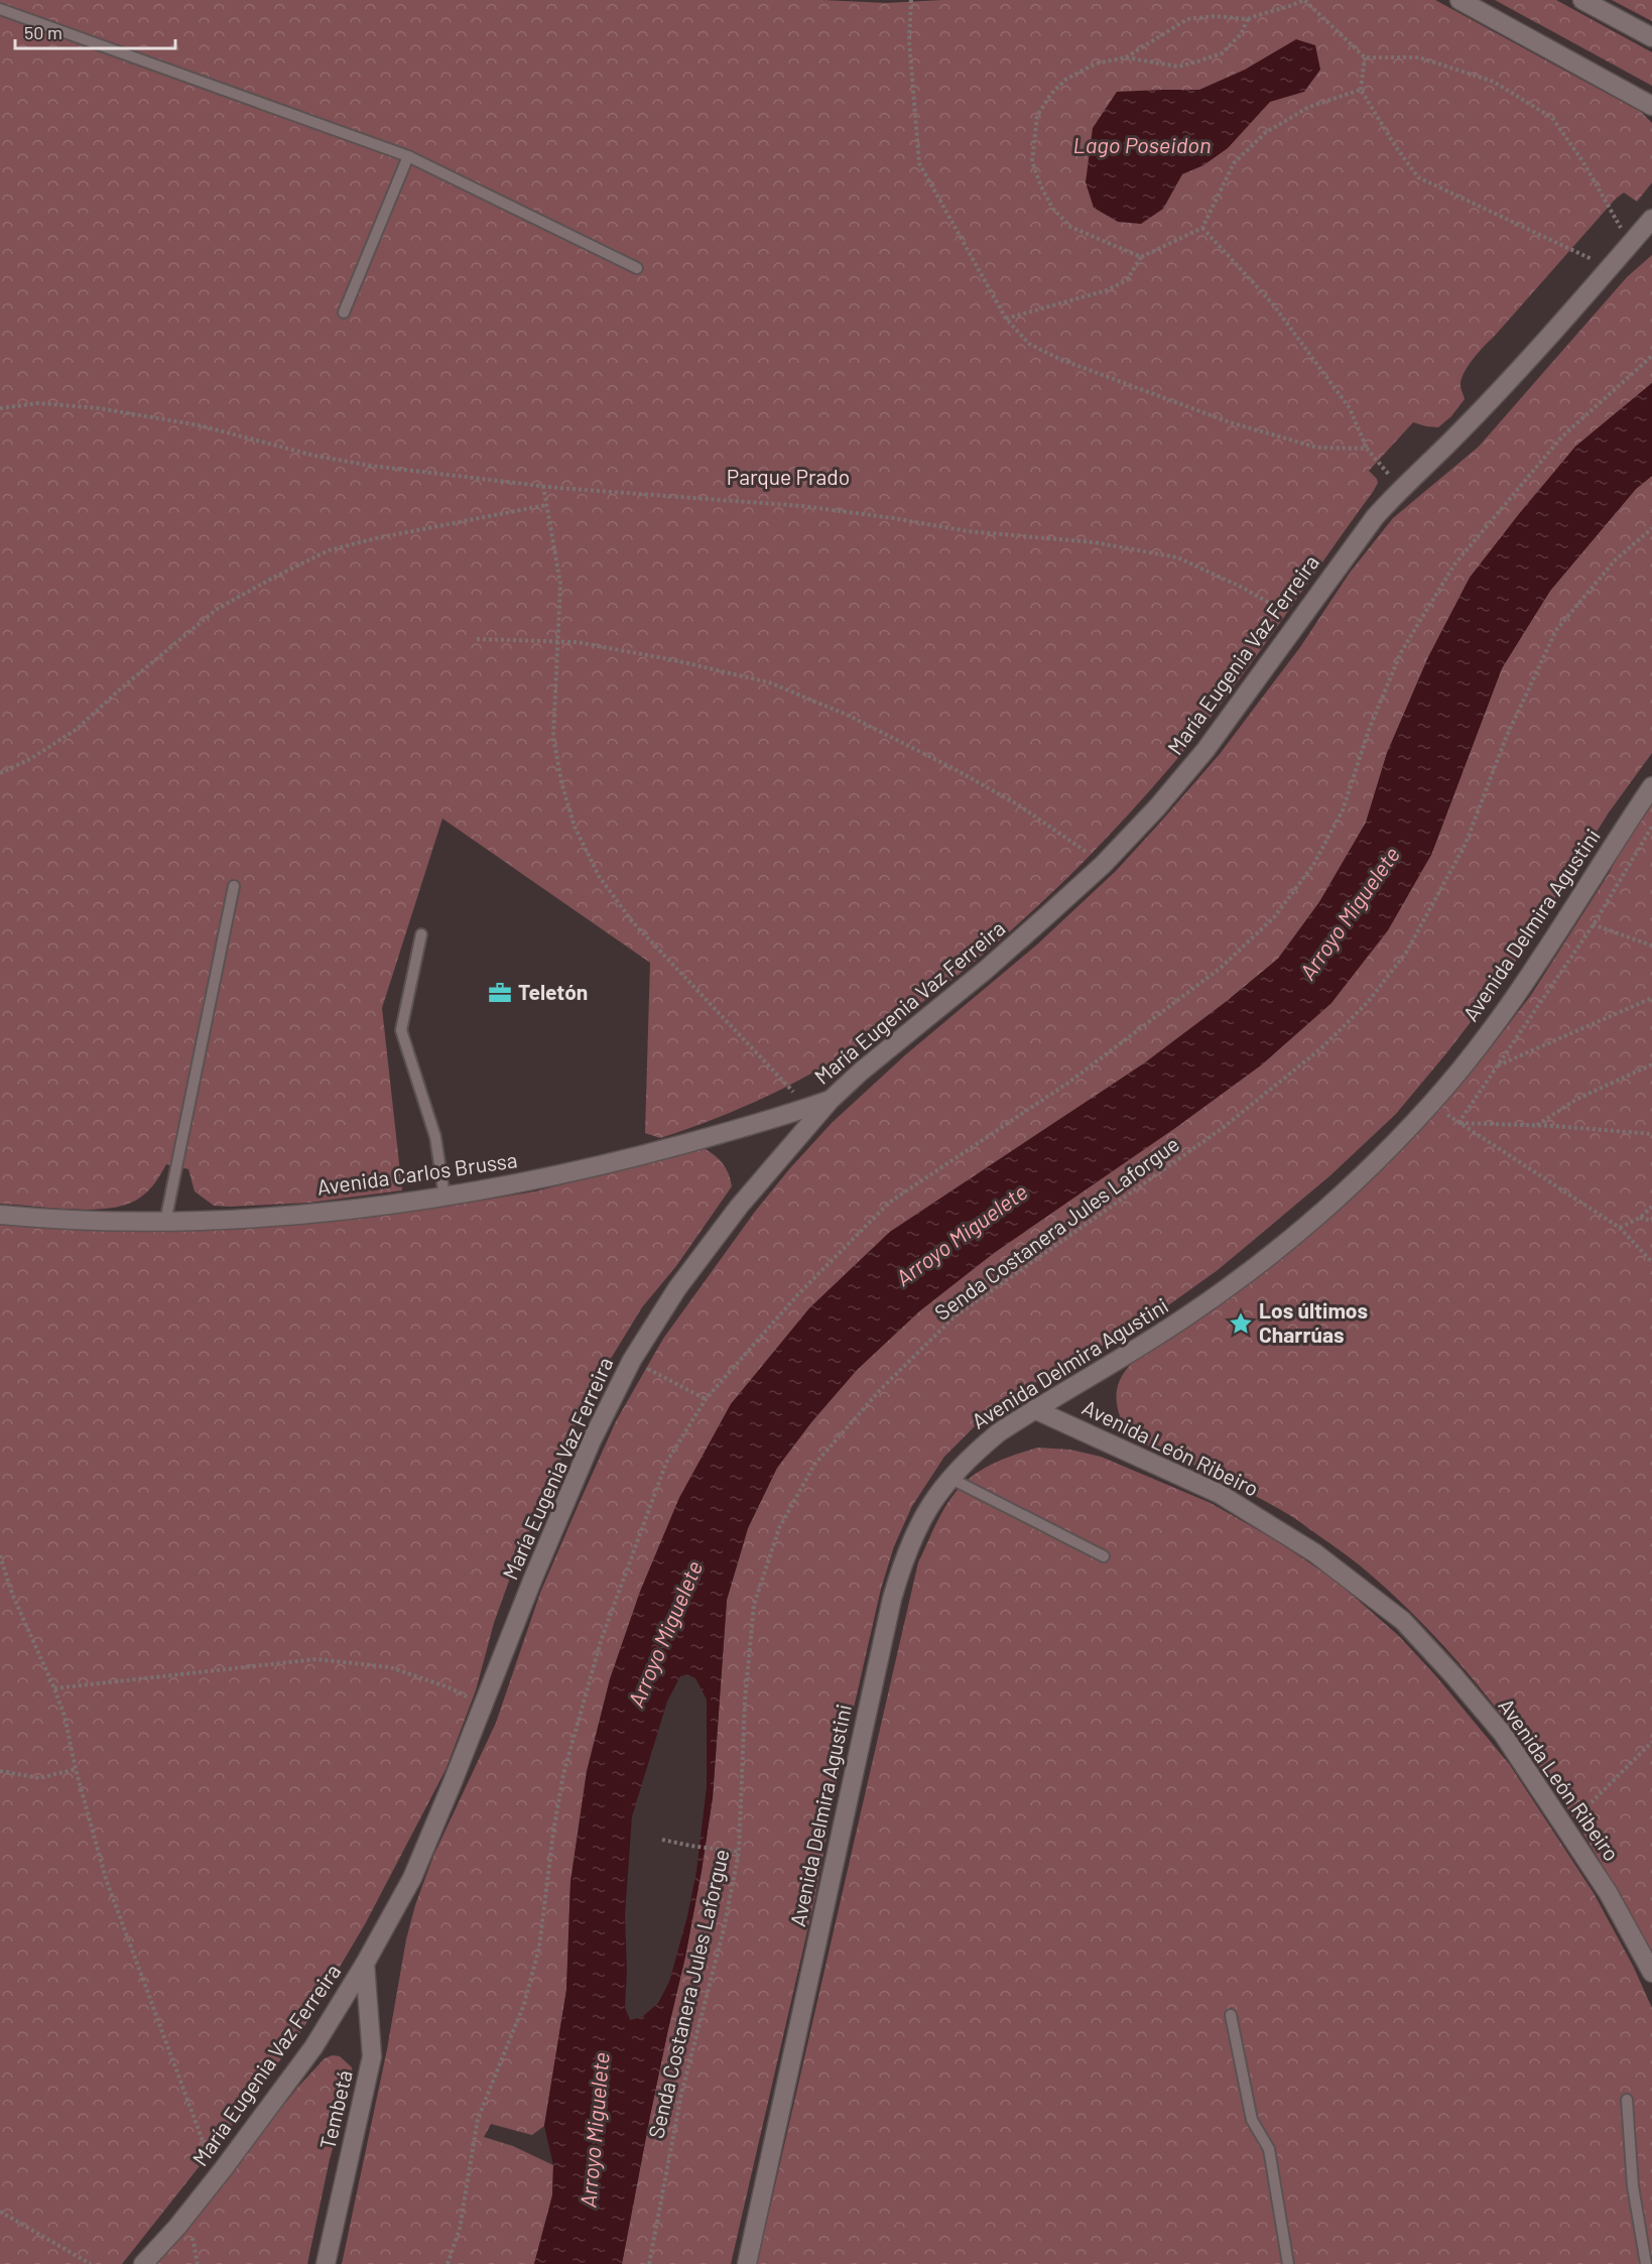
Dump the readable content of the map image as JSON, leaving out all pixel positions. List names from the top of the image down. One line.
{"streets":{"street":["María Eugenia Vaz Ferreira","Avenida Delmira Agustini","Avenida Carlos Brussa","Avenida León Ribeiro","Tembetá"],"path":["Senda Costanera Jules Laforgue"]},"crossings":[["María Eugenia Vaz Ferreira","Avenida Carlos Brussa"],["María Eugenia Vaz Ferreira","Tembetá"],["Avenida Delmira Agustini","Avenida León Ribeiro"]],"water":["Lago Poseidon","Arroyo Miguelete"],"parks":["Parque Prado"],"places":{"office":["Teletón"],"place":["Los últimos Charrúas"]},"scale_bar":"50 m"}
